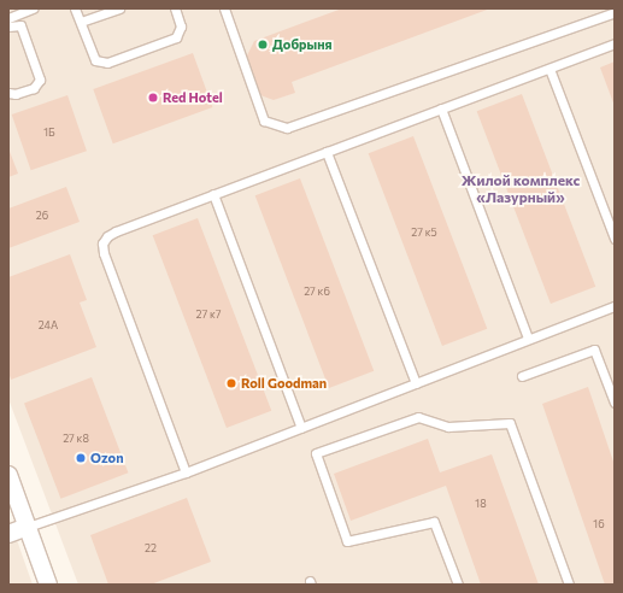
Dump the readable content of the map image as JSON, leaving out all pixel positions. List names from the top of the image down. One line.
{"districts":["Жилой комплекс «Лазурный»"],"places":["Добрыня","Red Hotel","Roll Goodman","Ozon"],"house_numbers":["1Б","26","27 к5","27 к6","27 к7","24А","27 к8","18","16","22"]}
